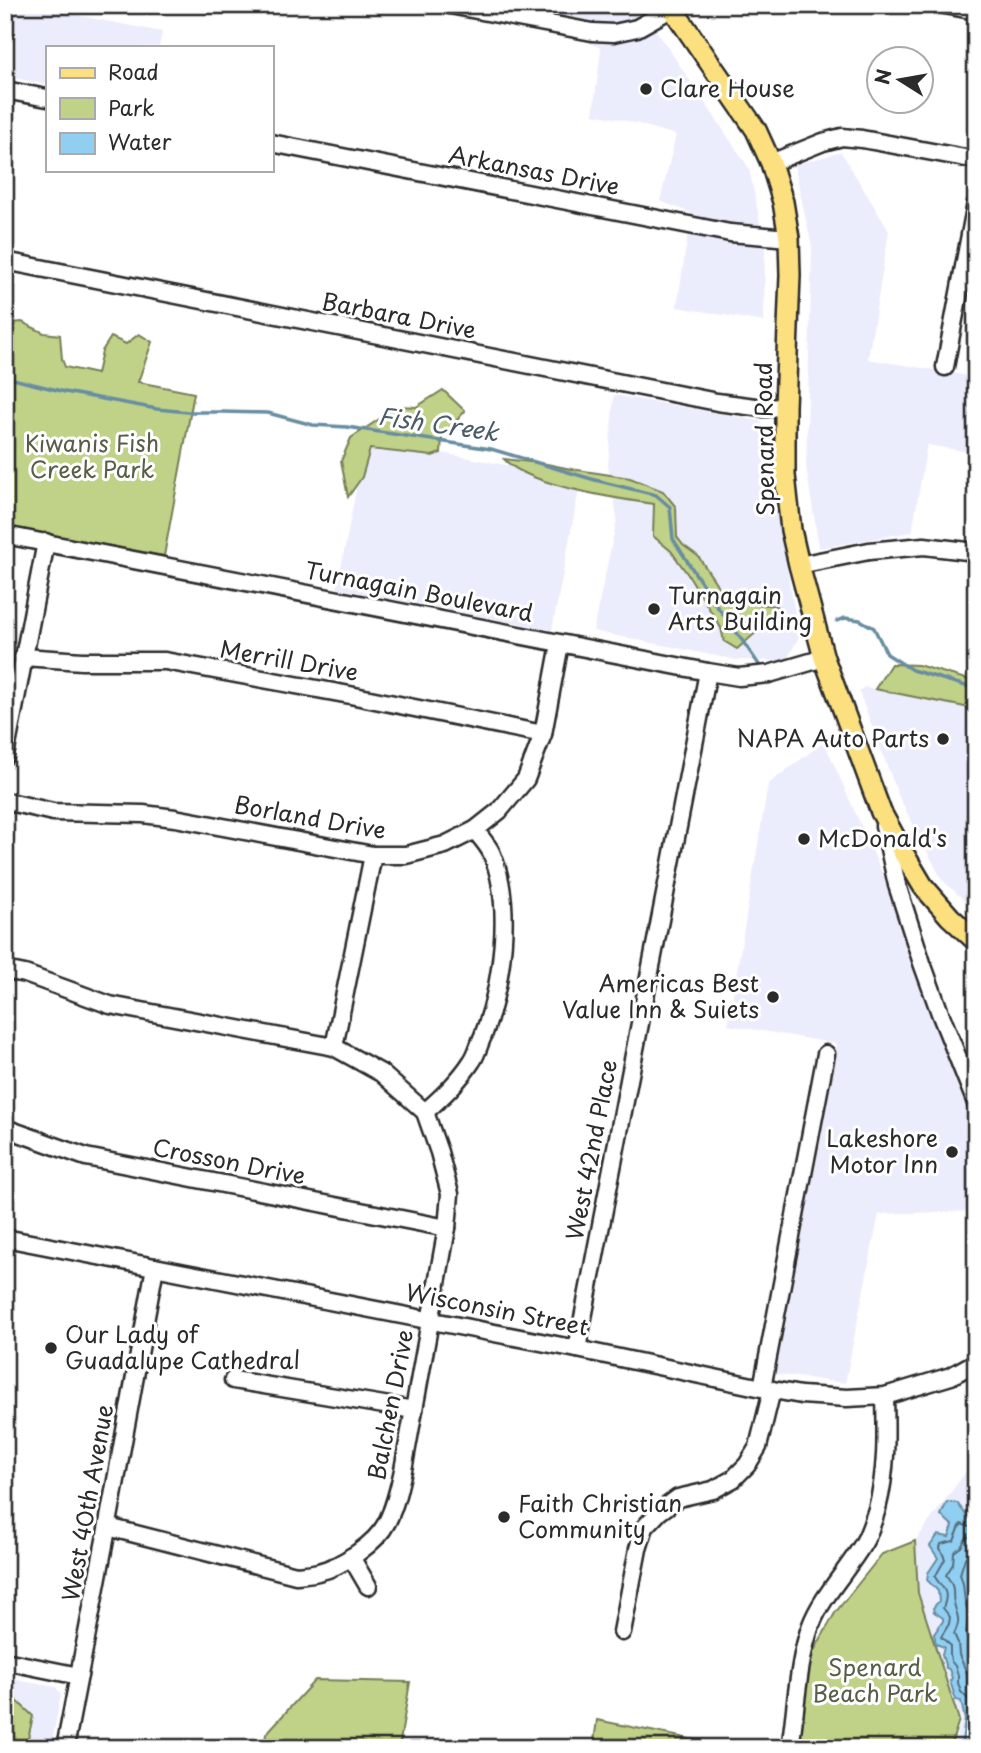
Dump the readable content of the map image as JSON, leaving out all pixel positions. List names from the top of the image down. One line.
{"streets":{"main road":["Spenard Road"],"street":["Arkansas Drive","Barbara Drive","Turnagain Boulevard","Merrill Drive","Borland Drive","West 42nd Place","Crosson Drive","Wisconsin Street","Balchen Drive","West 40th Avenue"]},"crossings":[["Arkansas Drive","Spenard Road"],["Barbara Drive","Spenard Road"],["Spenard Road","Turnagain Boulevard"],["Turnagain Boulevard","Borland Drive"],["Turnagain Boulevard","West 42nd Place"],["Merrill Drive","Borland Drive"],["West 42nd Place","Wisconsin Street"],["Crosson Drive","Balchen Drive"],["Wisconsin Street","Balchen Drive"],["Wisconsin Street","West 40th Avenue"],["Balchen Drive","West 40th Avenue"]],"water":["Fish Creek"],"parks":["Kiwanis Fish Creek Park","Spenard Beach Park"],"places":["Clare House","Turnagain Arts Building","NAPA Auto Parts","McDonald's","Americas Best Value Inn & Suiets","Lakeshore Motor Inn","Our Lady of Guadalupe Cathedral","Faith Christian Community"],"legend":["Road","Park","Water"],"north":"left"}
